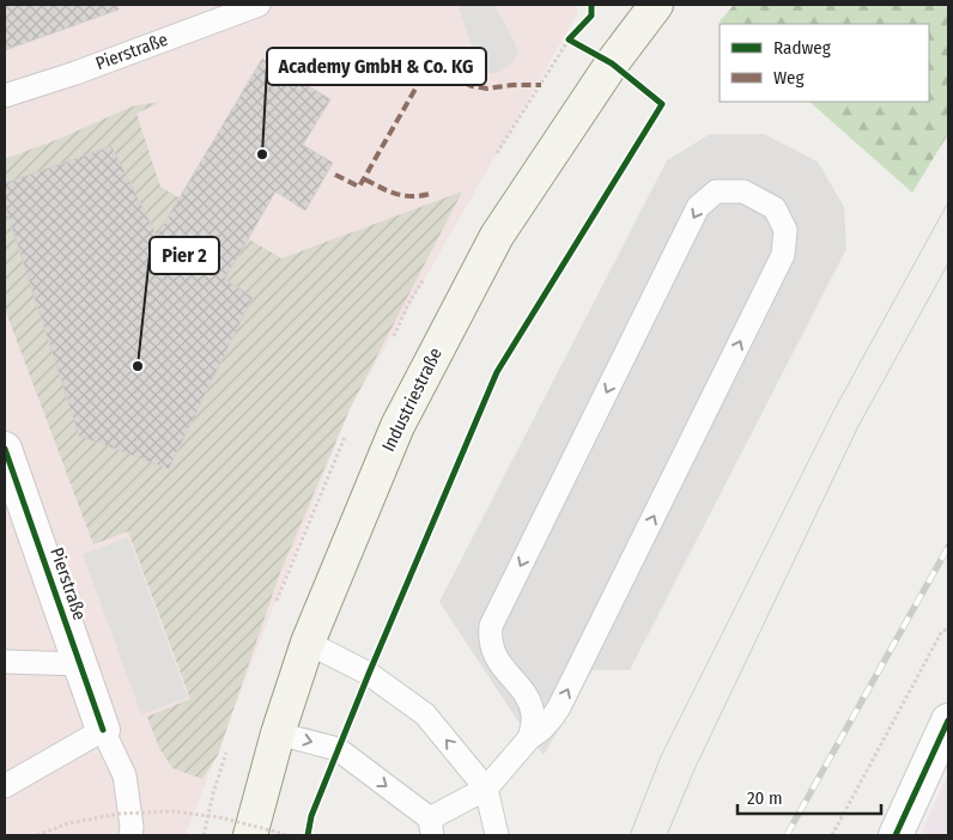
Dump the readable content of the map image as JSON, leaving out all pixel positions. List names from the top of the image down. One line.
{"streets":{"main road":["Industriestraße"],"street":["Pierstraße"]},"places":["Academy GmbH & Co. KG","Pier 2"],"legend":["Radweg","Weg"],"scale_bar":"20 m"}
